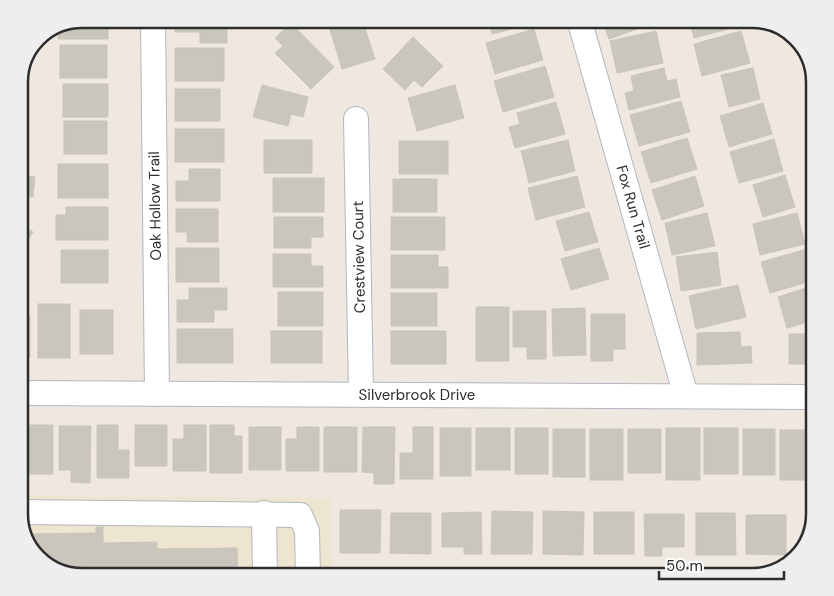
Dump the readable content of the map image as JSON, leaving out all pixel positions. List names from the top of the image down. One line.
{"streets":{"street":["Oak Hollow Trail","Fox Run Trail","Crestview Court","Silverbrook Drive"]},"crossings":[["Oak Hollow Trail","Silverbrook Drive"],["Fox Run Trail","Silverbrook Drive"],["Crestview Court","Silverbrook Drive"]],"scale_bar":"50 m"}
